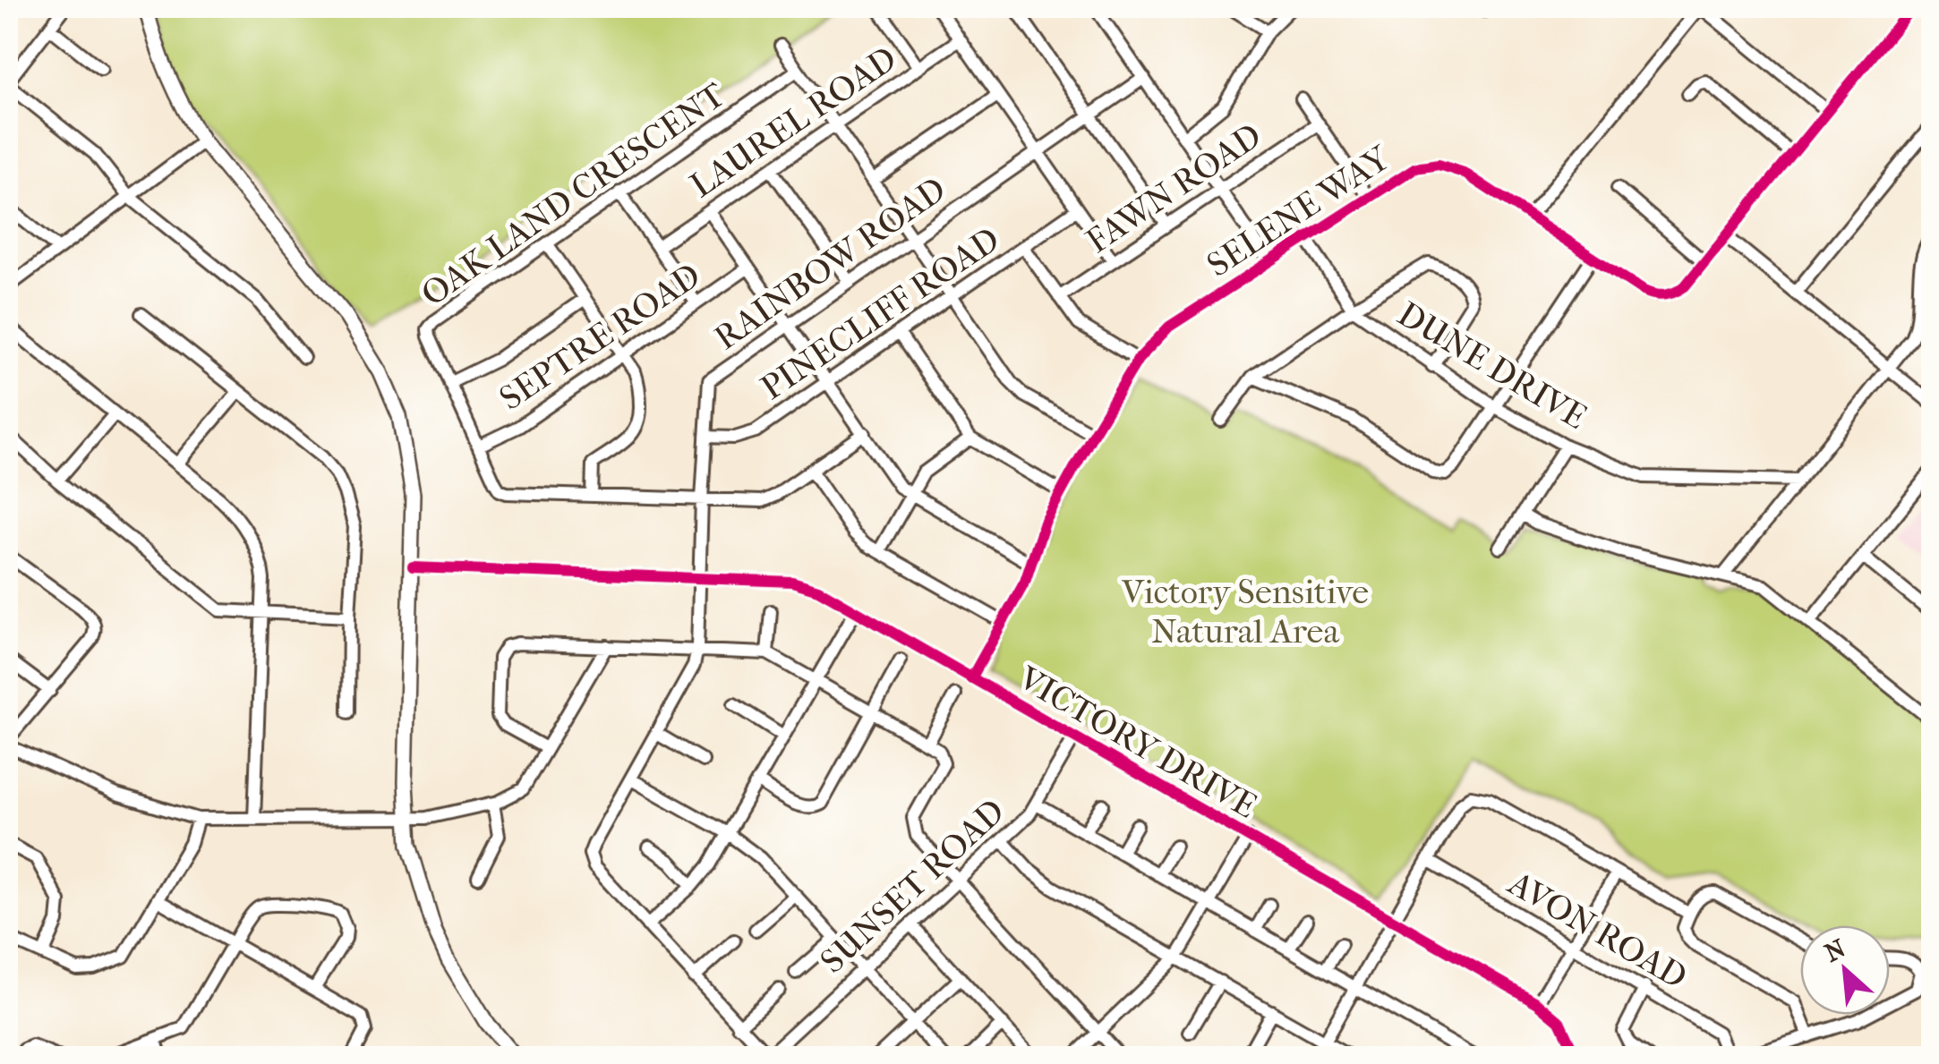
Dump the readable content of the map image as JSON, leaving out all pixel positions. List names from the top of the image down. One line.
{"streets":{"street":["LAUREL ROAD","FAWN ROAD","OAK LAND CRESCENT","SELENE WAY","RAINBOW ROAD","PINECLIFF ROAD","SEPTRE ROAD","DUNE DRIVE","VICTORY DRIVE","SUNSET ROAD","AVON ROAD"]},"crossings":[["OAK LAND CRESCENT","RAINBOW ROAD"],["OAK LAND CRESCENT","SEPTRE ROAD"],["SELENE WAY","DUNE DRIVE"],["SELENE WAY","VICTORY DRIVE"],["RAINBOW ROAD","PINECLIFF ROAD"],["RAINBOW ROAD","VICTORY DRIVE"],["VICTORY DRIVE","SUNSET ROAD"]],"parks":["Victory Sensitive Natural Area"],"north":"top left"}
